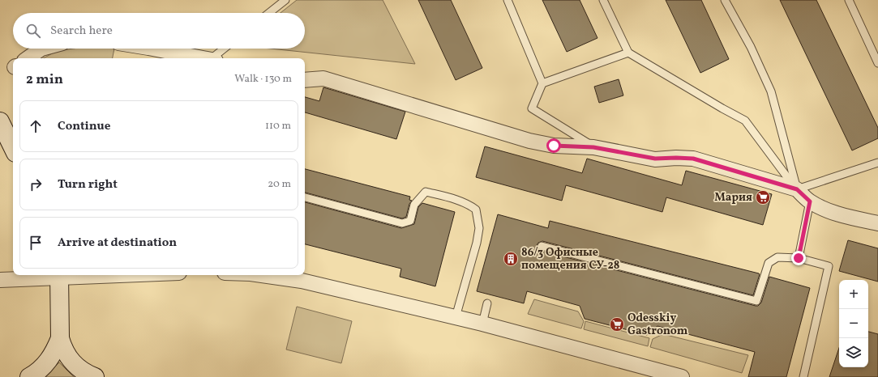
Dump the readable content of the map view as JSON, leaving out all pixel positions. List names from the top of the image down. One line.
{"places":{"supermarket":["Мария","Odesskiy Gastronom"],"building":["86/3 Офисные помещения СУ-28"]},"page":{"search":"Search here","heading":["2 min","Walk · 130 m"],"list":[["Continue","110 m"],["Turn right","20 m"],"Arrive at destination"],"map_buttons":["+","−"]}}
